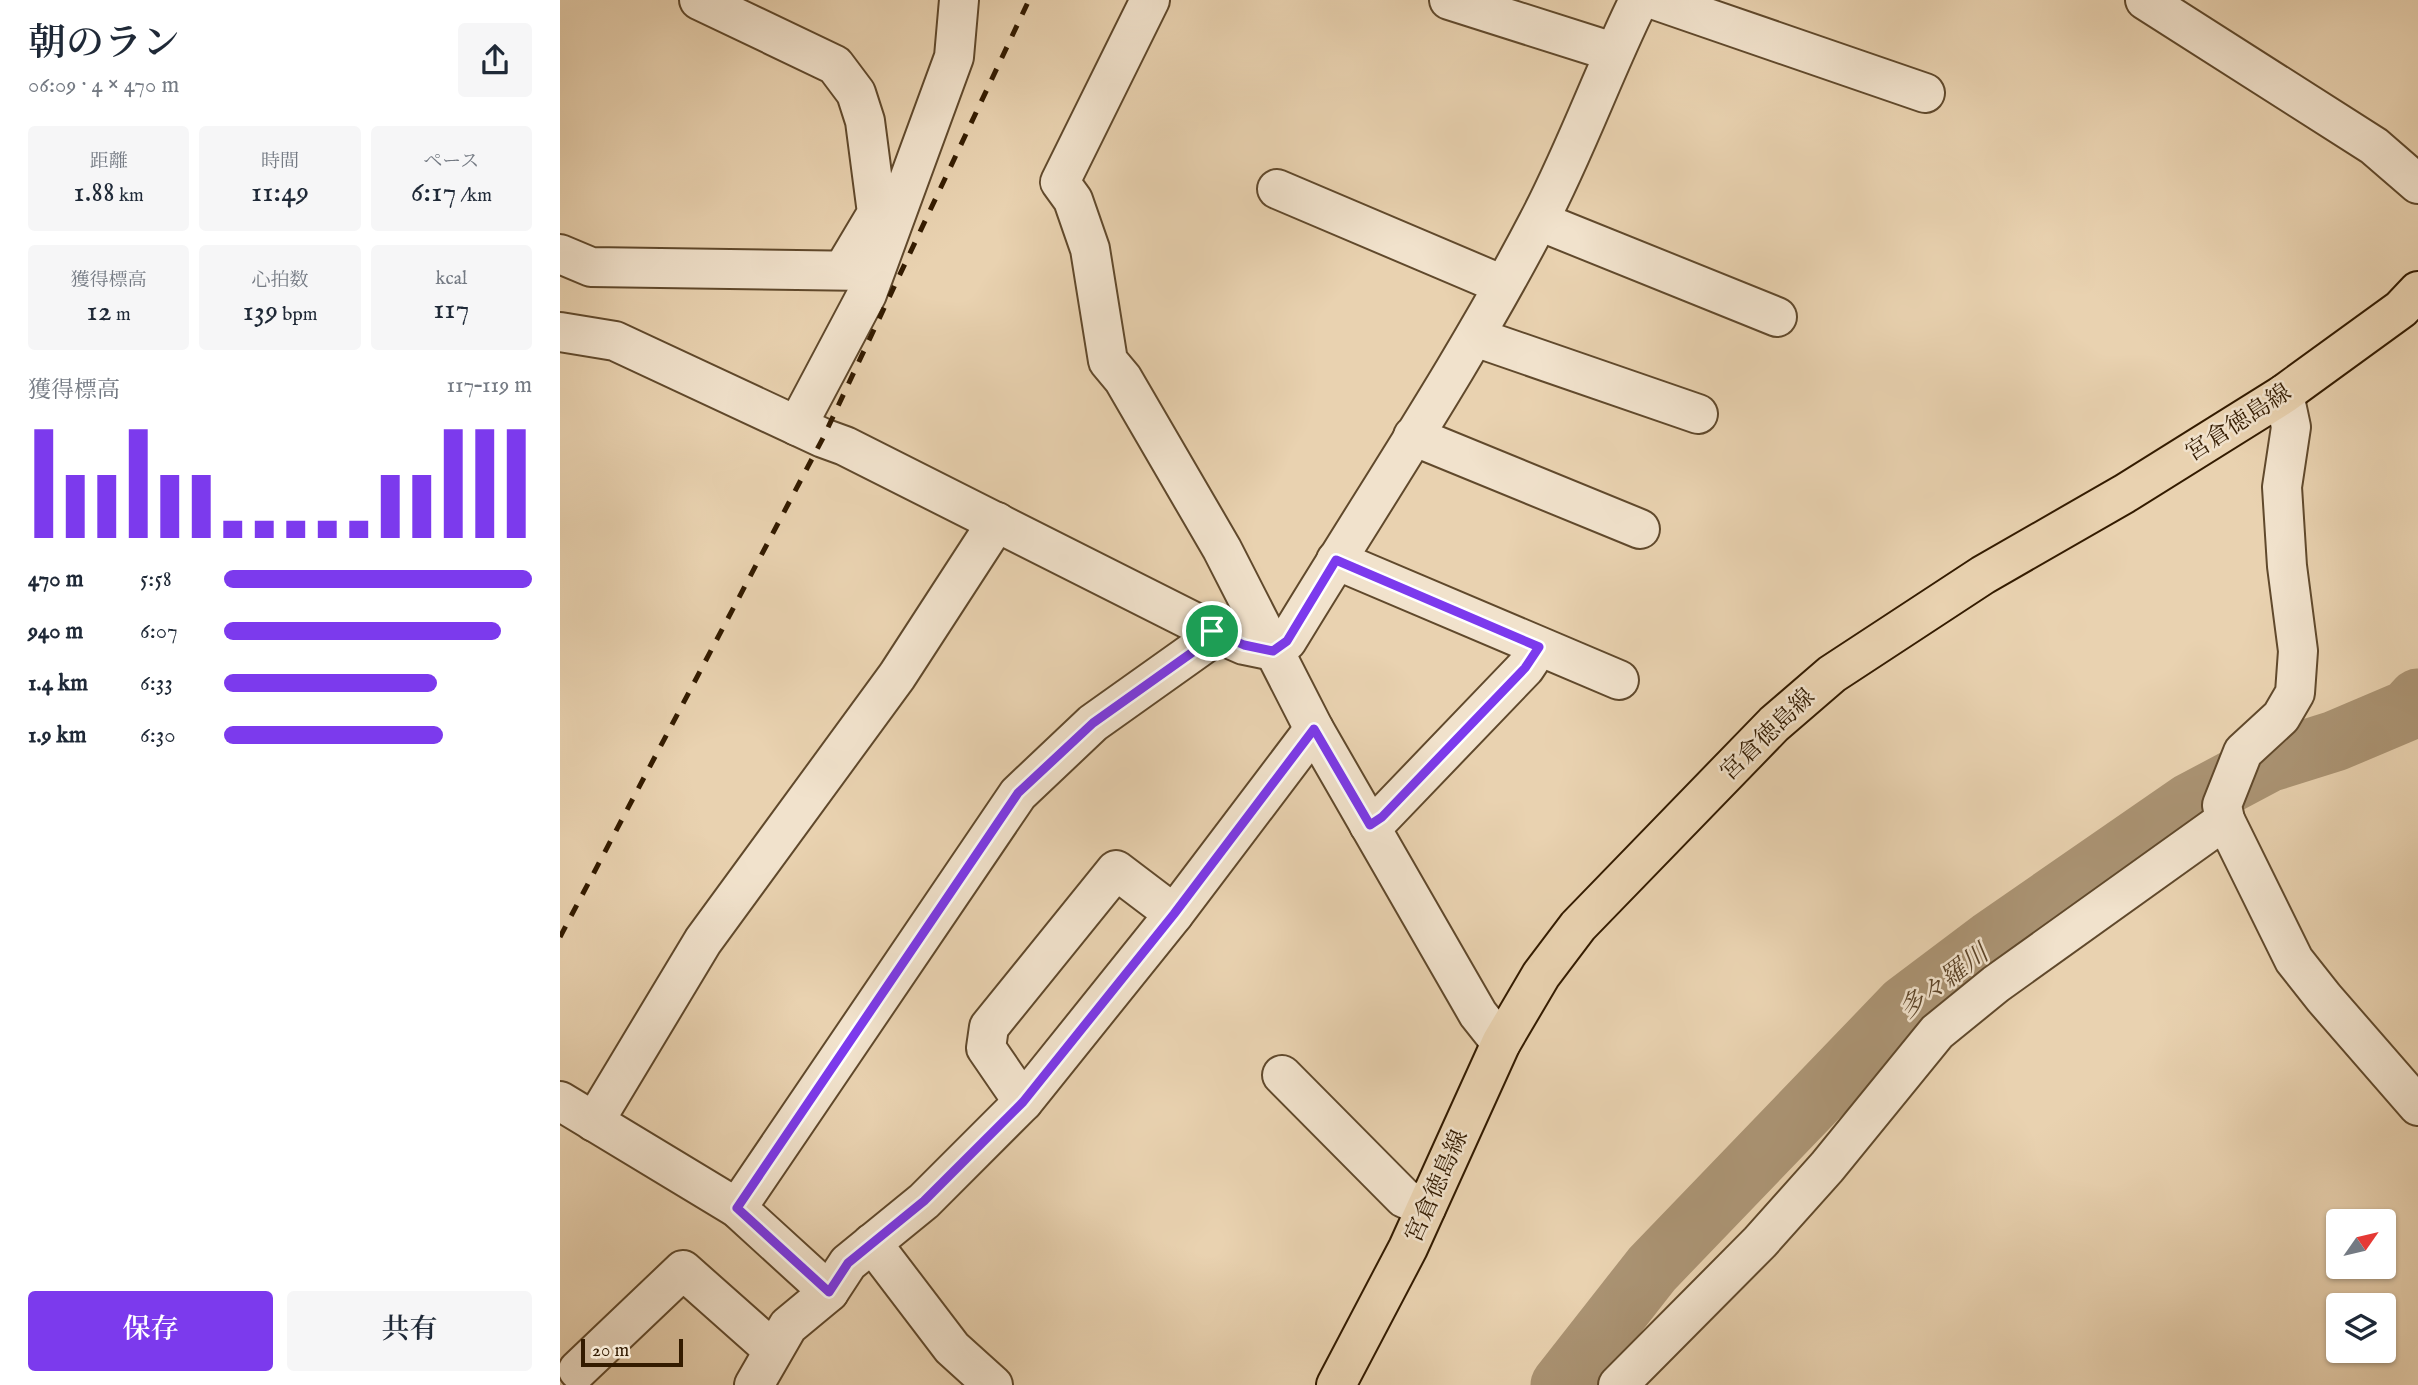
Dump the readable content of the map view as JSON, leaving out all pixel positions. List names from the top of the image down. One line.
{"streets":{"main road":["宮倉徳島線"]},"water":["多々羅川"],"scale_bar":"20 m","north":"top right","page":{"heading":["朝のラン","06:09 · 4 × 470 m"],"stats":[["距離","1.88 km"],["時間","11:49"],["ペース","6:17 /km"],["獲得標高","12 m"],["心拍数","139 bpm"],["kcal","117"]],"chart":["獲得標高","117–119 m"],"list":[{"name":"470 m","note":"5:58"},{"name":"940 m","note":"6:07"},{"name":"1.4 km","note":"6:33"},{"name":"1.9 km","note":"6:30"}],"buttons":["保存","共有"],"scale":"20 m"}}
